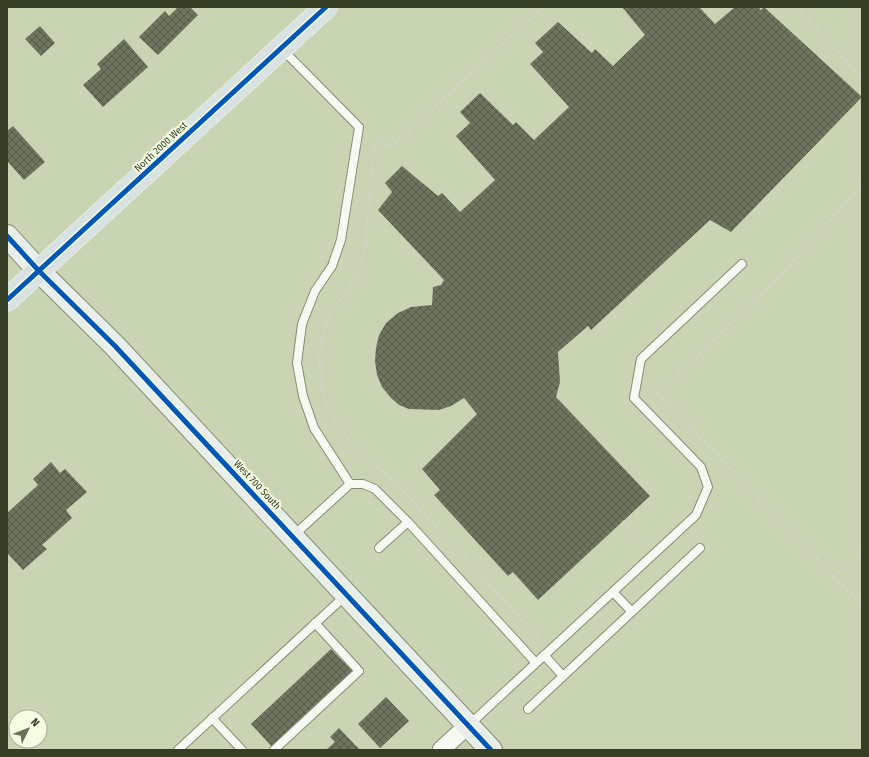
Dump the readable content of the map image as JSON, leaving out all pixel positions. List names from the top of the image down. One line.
{"streets":{"main road":["North 2000 West"],"street":["West 700 South"]},"crossings":[["North 2000 West","West 700 South"]],"north":"top right"}
